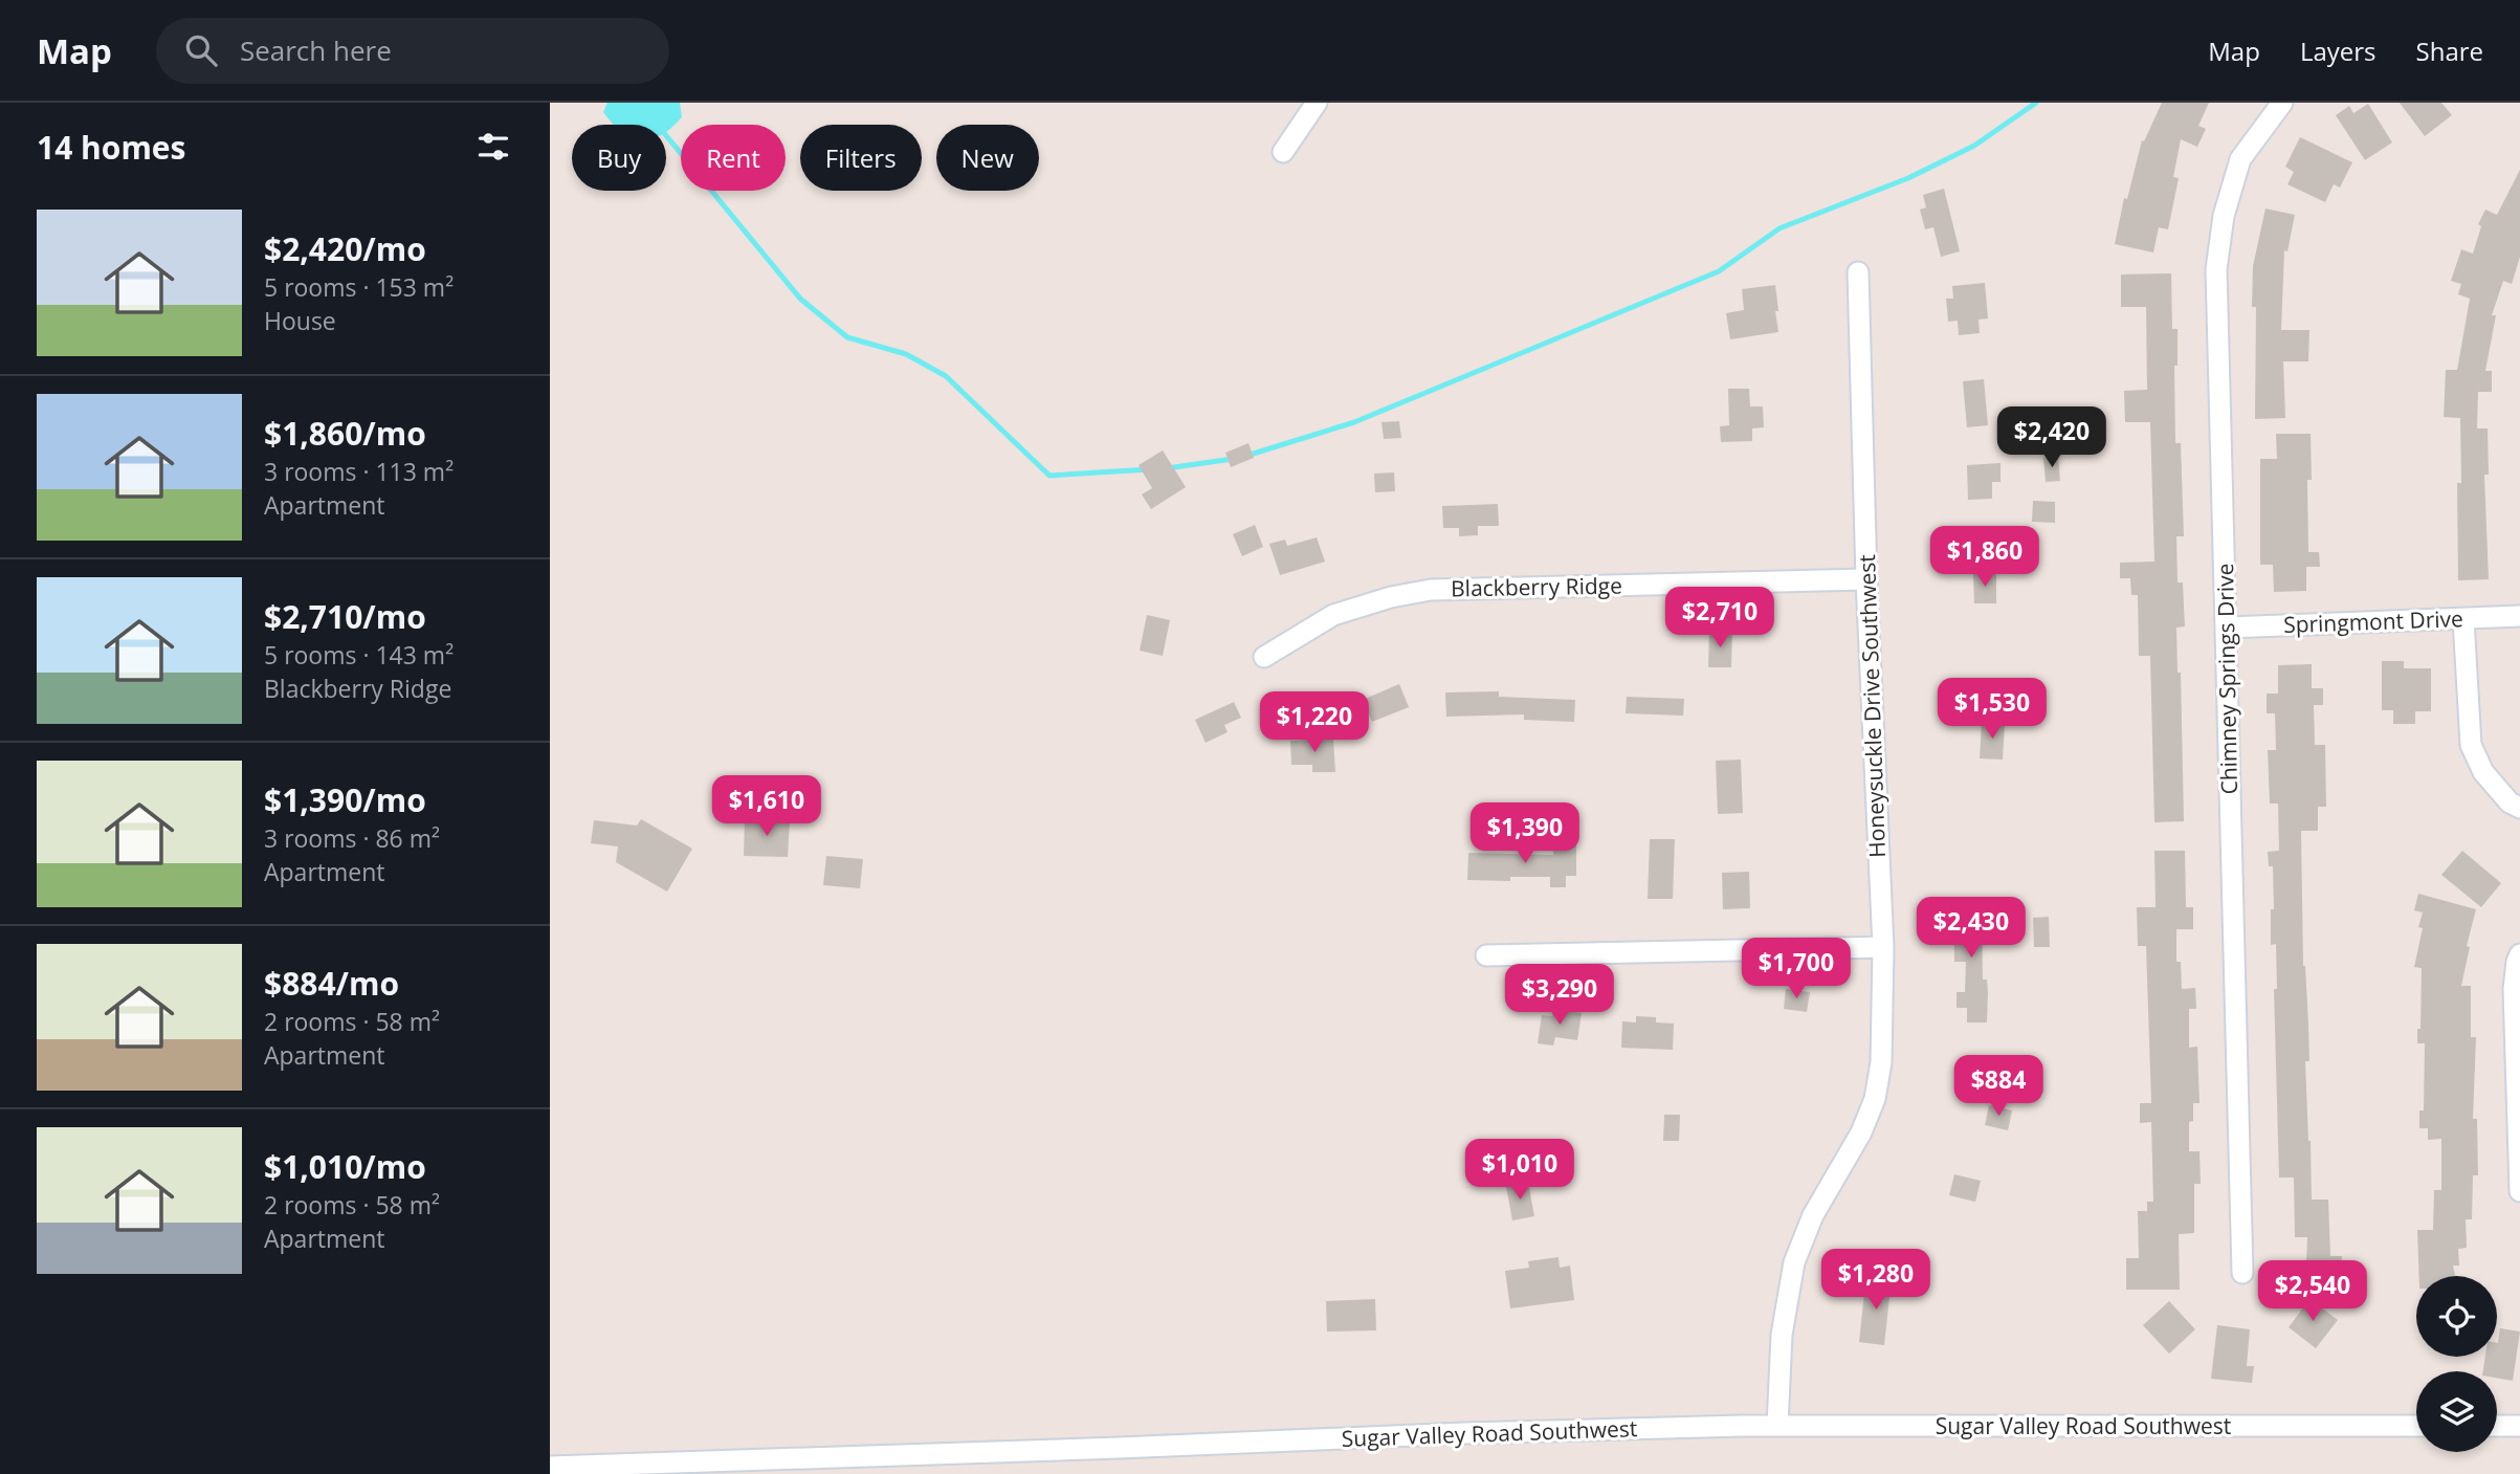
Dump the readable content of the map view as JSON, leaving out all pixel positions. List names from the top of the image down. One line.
{"streets":{"street":["Blackberry Ridge","Springmont Drive","Chimney Springs Drive","Honeysuckle Drive Southwest","Sugar Valley Road Southwest"]},"crossings":[["Blackberry Ridge","Honeysuckle Drive Southwest"],["Springmont Drive","Chimney Springs Drive"],["Honeysuckle Drive Southwest","Sugar Valley Road Southwest"]],"page":{"header":"Map","search":"Search here","nav":["Map","Layers","Share"],"heading":"14 homes","chip":["Buy","Rent","Filters","New"],"list":[{"name":"$2,420/mo","note":"5 rooms · 153 m² · House"},{"name":"$1,860/mo","note":"3 rooms · 113 m² · Apartment"},{"name":"$2,710/mo","note":"5 rooms · 143 m² · Blackberry Ridge"},{"name":"$1,390/mo","note":"3 rooms · 86 m² · Apartment"},{"name":"$884/mo","note":"2 rooms · 58 m² · Apartment"},{"name":"$1,010/mo","note":"2 rooms · 58 m² · Apartment"}],"price":["$2,420","$1,860","$2,710","$1,530","$1,220","$1,610","$1,390","$2,430","$1,700","$3,290","$884","$1,010","$1,280","$2,540"]}}
